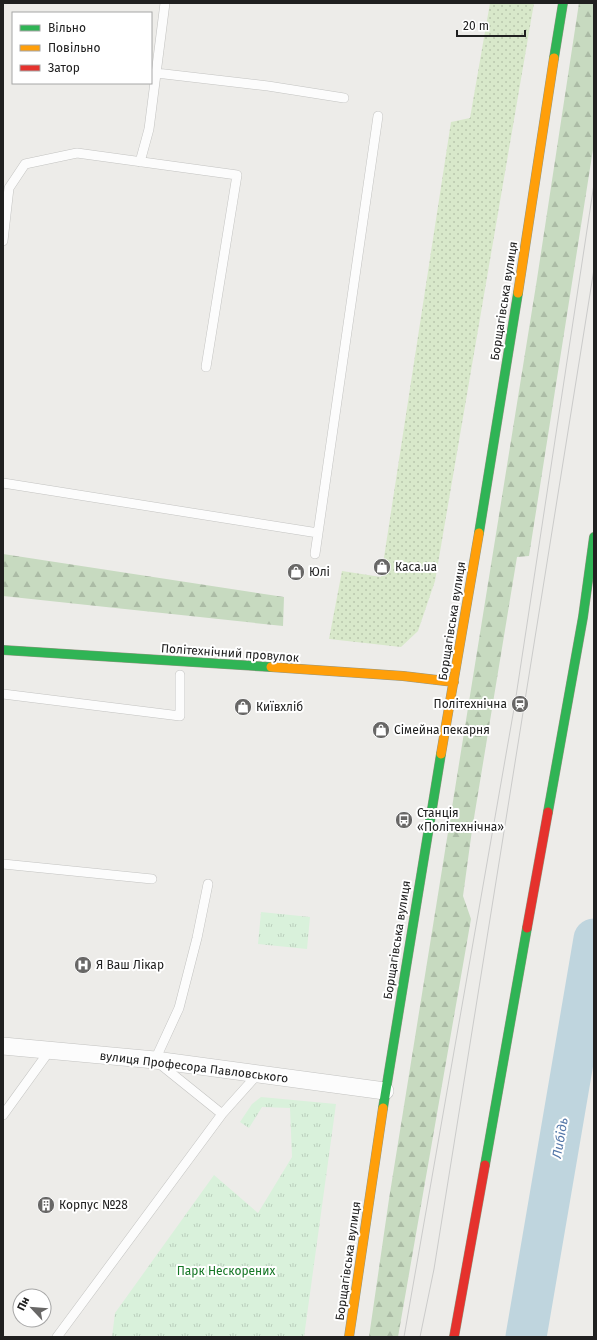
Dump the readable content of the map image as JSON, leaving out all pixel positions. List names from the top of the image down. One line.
{"streets":{"main road":["Борщагівська вулиця","Політехнічний провулок"],"street":["вулиця Професора Павловського"]},"crossings":[["Борщагівська вулиця","Політехнічний провулок"],["Борщагівська вулиця","вулиця Професора Павловського"]],"water":["Либідь"],"parks":["Парк Нескорених"],"places":{"shop":["Каса.ua","Юлі","Київхліб","Сімейна пекарня"],"station":["Політехнічна"],"bus stop":["Станція «Політехнічна»"],"hospital":["Я Ваш Лікар"],"building":["Корпус №28"]},"legend":["Вільно","Повільно","Затор"],"scale_bar":"20 m","north":"top left"}
